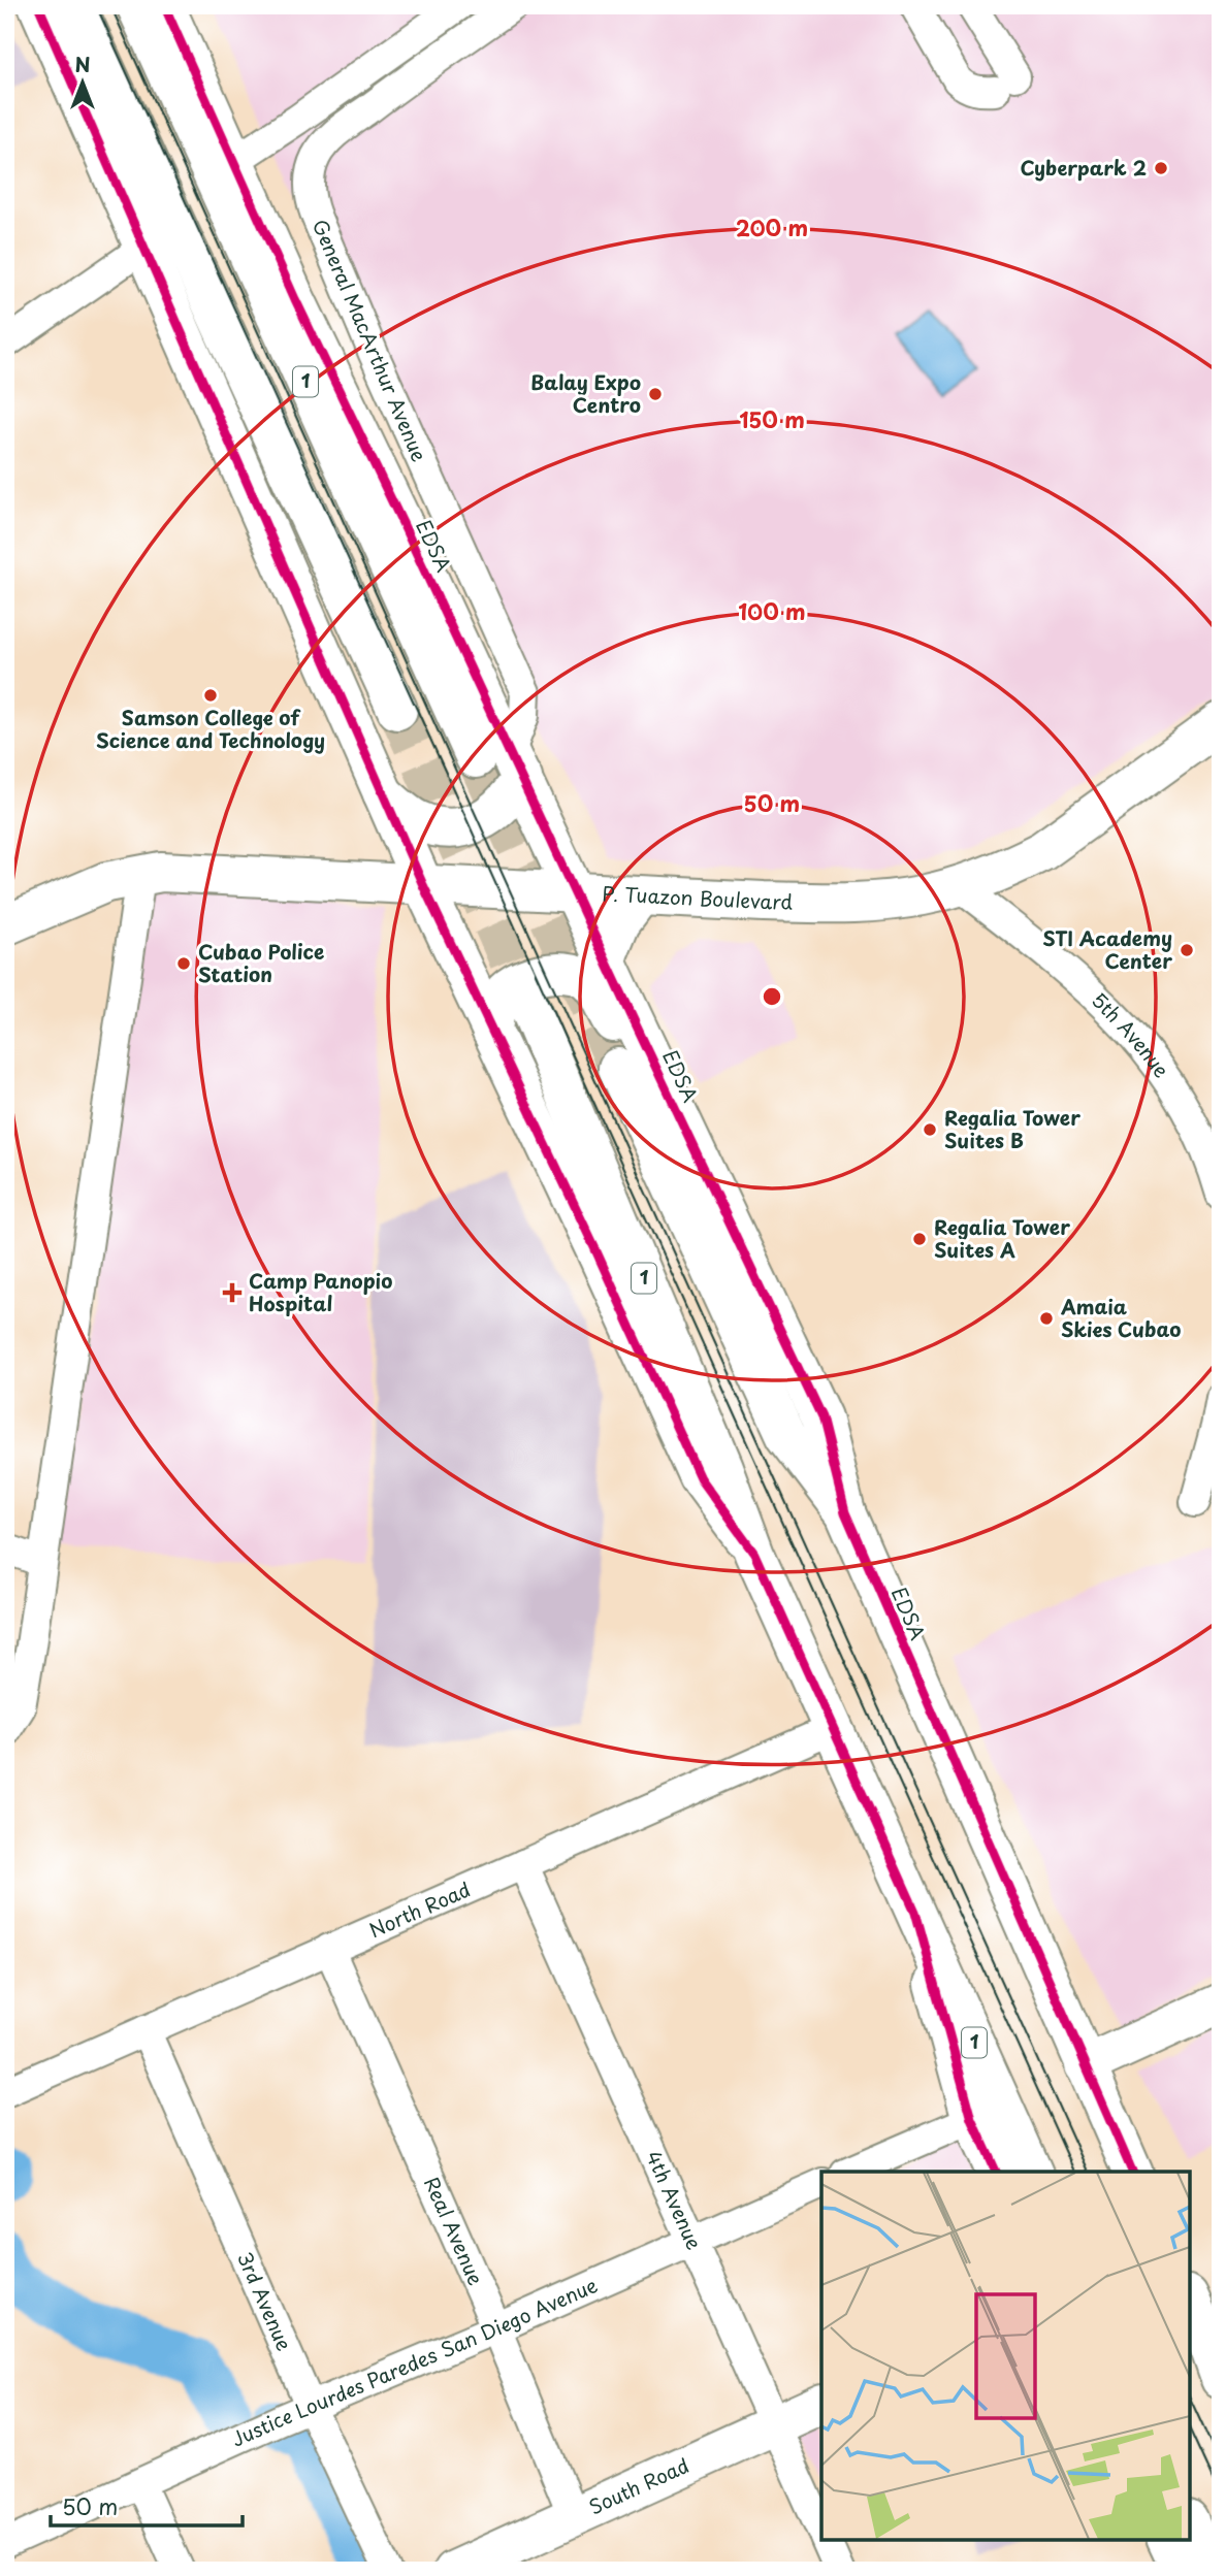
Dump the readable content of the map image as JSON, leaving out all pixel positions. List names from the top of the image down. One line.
{"streets":{"main road":["1","EDSA","P. Tuazon Boulevard","South Road"],"street":["General MacArthur Avenue","5th Avenue","North Road","4th Avenue","Real Avenue","3rd Avenue","Justice Lourdes Paredes San Diego Avenue"]},"crossings":[["General MacArthur Avenue","EDSA"],["1","P. Tuazon Boulevard"],["1","North Road"],["EDSA","P. Tuazon Boulevard"],["P. Tuazon Boulevard","5th Avenue"],["North Road","4th Avenue"],["North Road","Real Avenue"],["North Road","3rd Avenue"],["4th Avenue","Justice Lourdes Paredes San Diego Avenue"],["4th Avenue","South Road"],["Real Avenue","Justice Lourdes Paredes San Diego Avenue"],["Real Avenue","South Road"],["3rd Avenue","Justice Lourdes Paredes San Diego Avenue"]],"places":{"other":["Cyberpark 2","Balay Expo Centro","Samson College of Science and Technology","STI Academy Center","Cubao Police Station","Regalia Tower Suites B","Regalia Tower Suites A","Amaia Skies Cubao"],"health":["Camp Panopio Hospital"]},"scale_bar":"50 m","north":"top","rings":["200 m","150 m","100 m","50 m"]}
